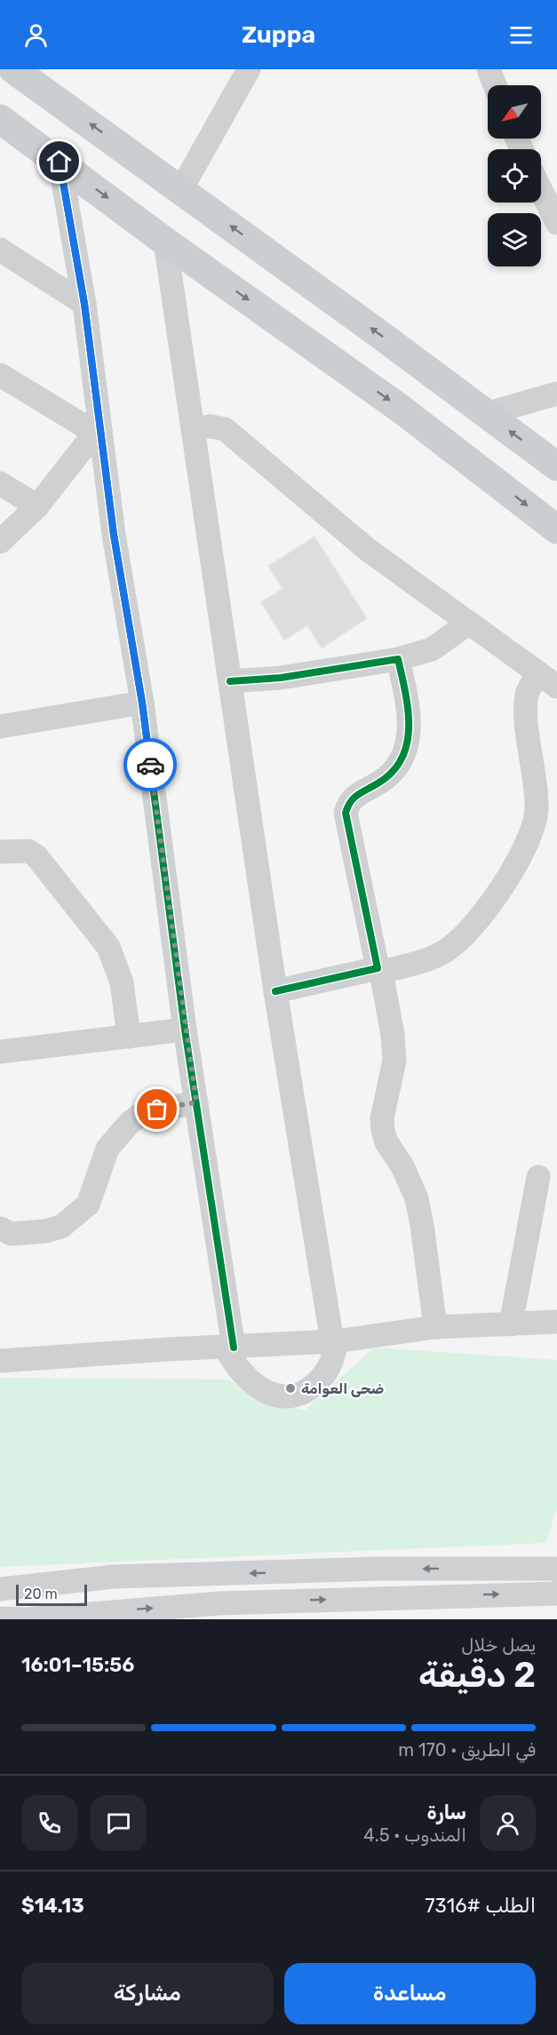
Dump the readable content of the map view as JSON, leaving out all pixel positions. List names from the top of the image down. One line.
{"places":["ضحى العوامة"],"scale_bar":"20 m","north":"bottom left","page":{"header":"Zuppa","scale":"20 m","heading":["2 دقيقة","يصل خلال","15:56–16:01"],"panel":["سارة","المندوب · 4.5","الطلب #7316","$14.13"],"bar":"في الطريق · 170 m","buttons":["مساعدة","مشاركة"]}}
